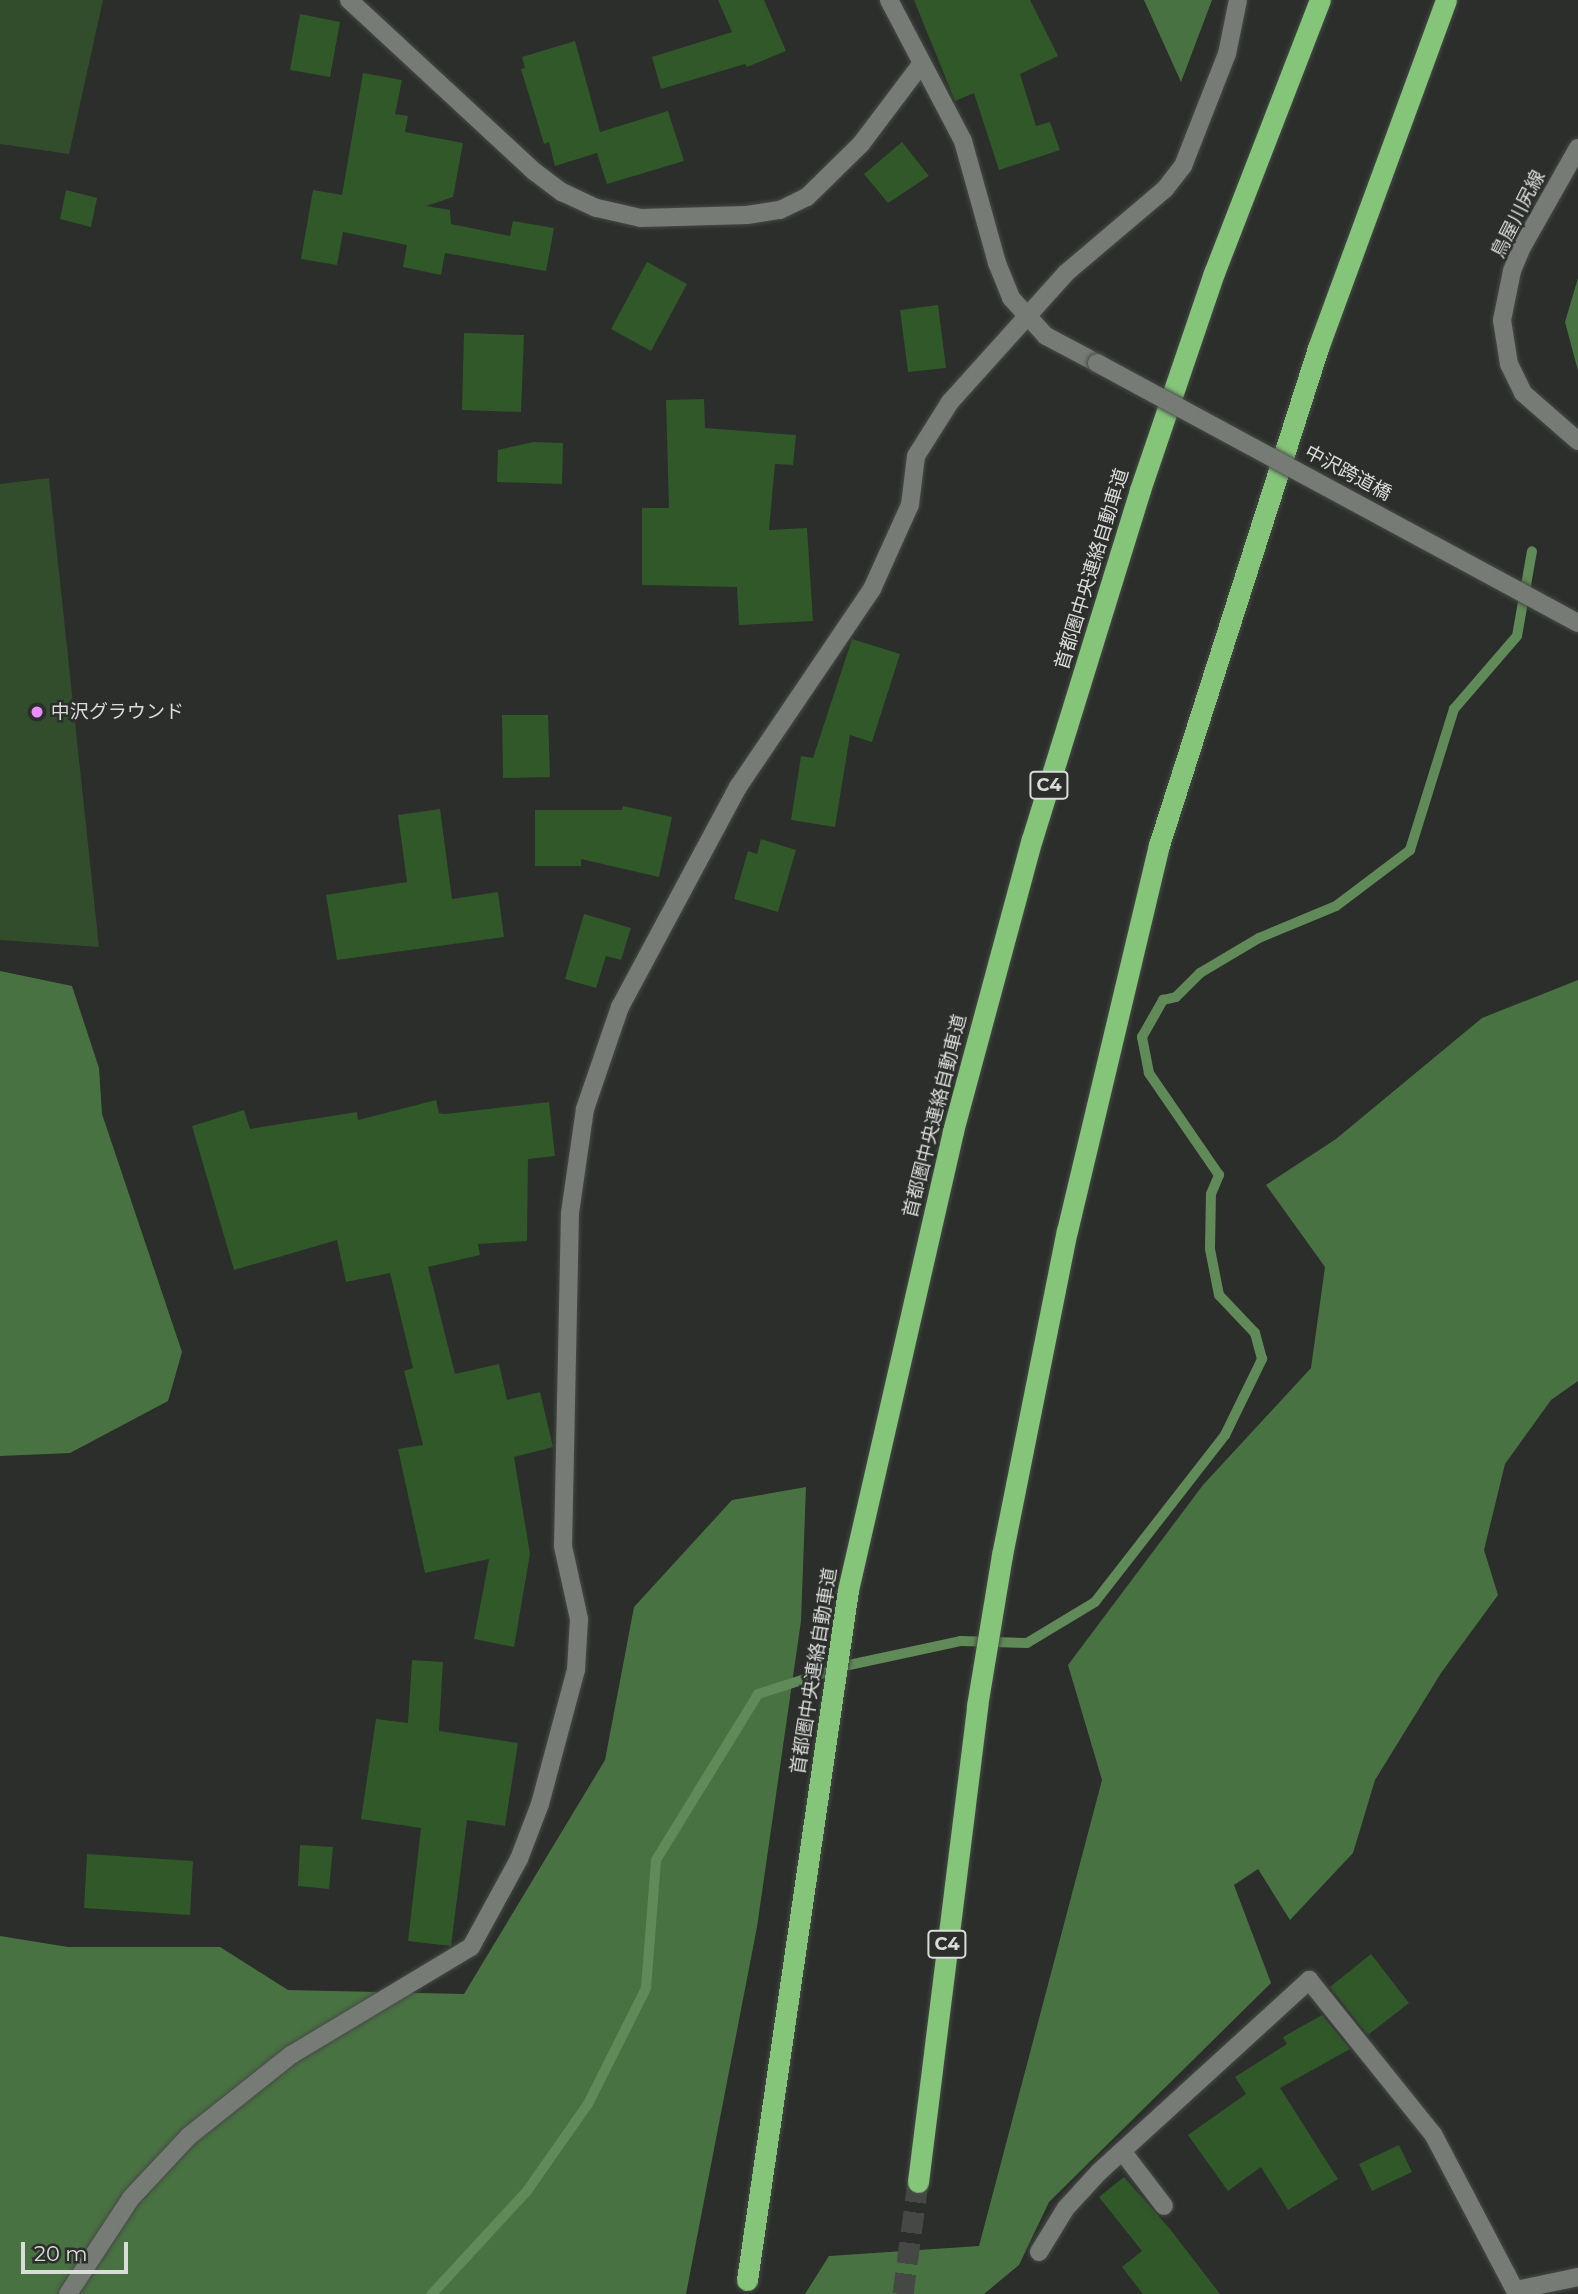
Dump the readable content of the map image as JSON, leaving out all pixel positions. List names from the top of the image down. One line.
{"streets":{"highway":["首都圏中央連絡自動車道","C4"],"street":["鳥屋川尻線","中沢跨道橋"]},"places":["中沢グラウンド"],"scale_bar":"20 m"}
